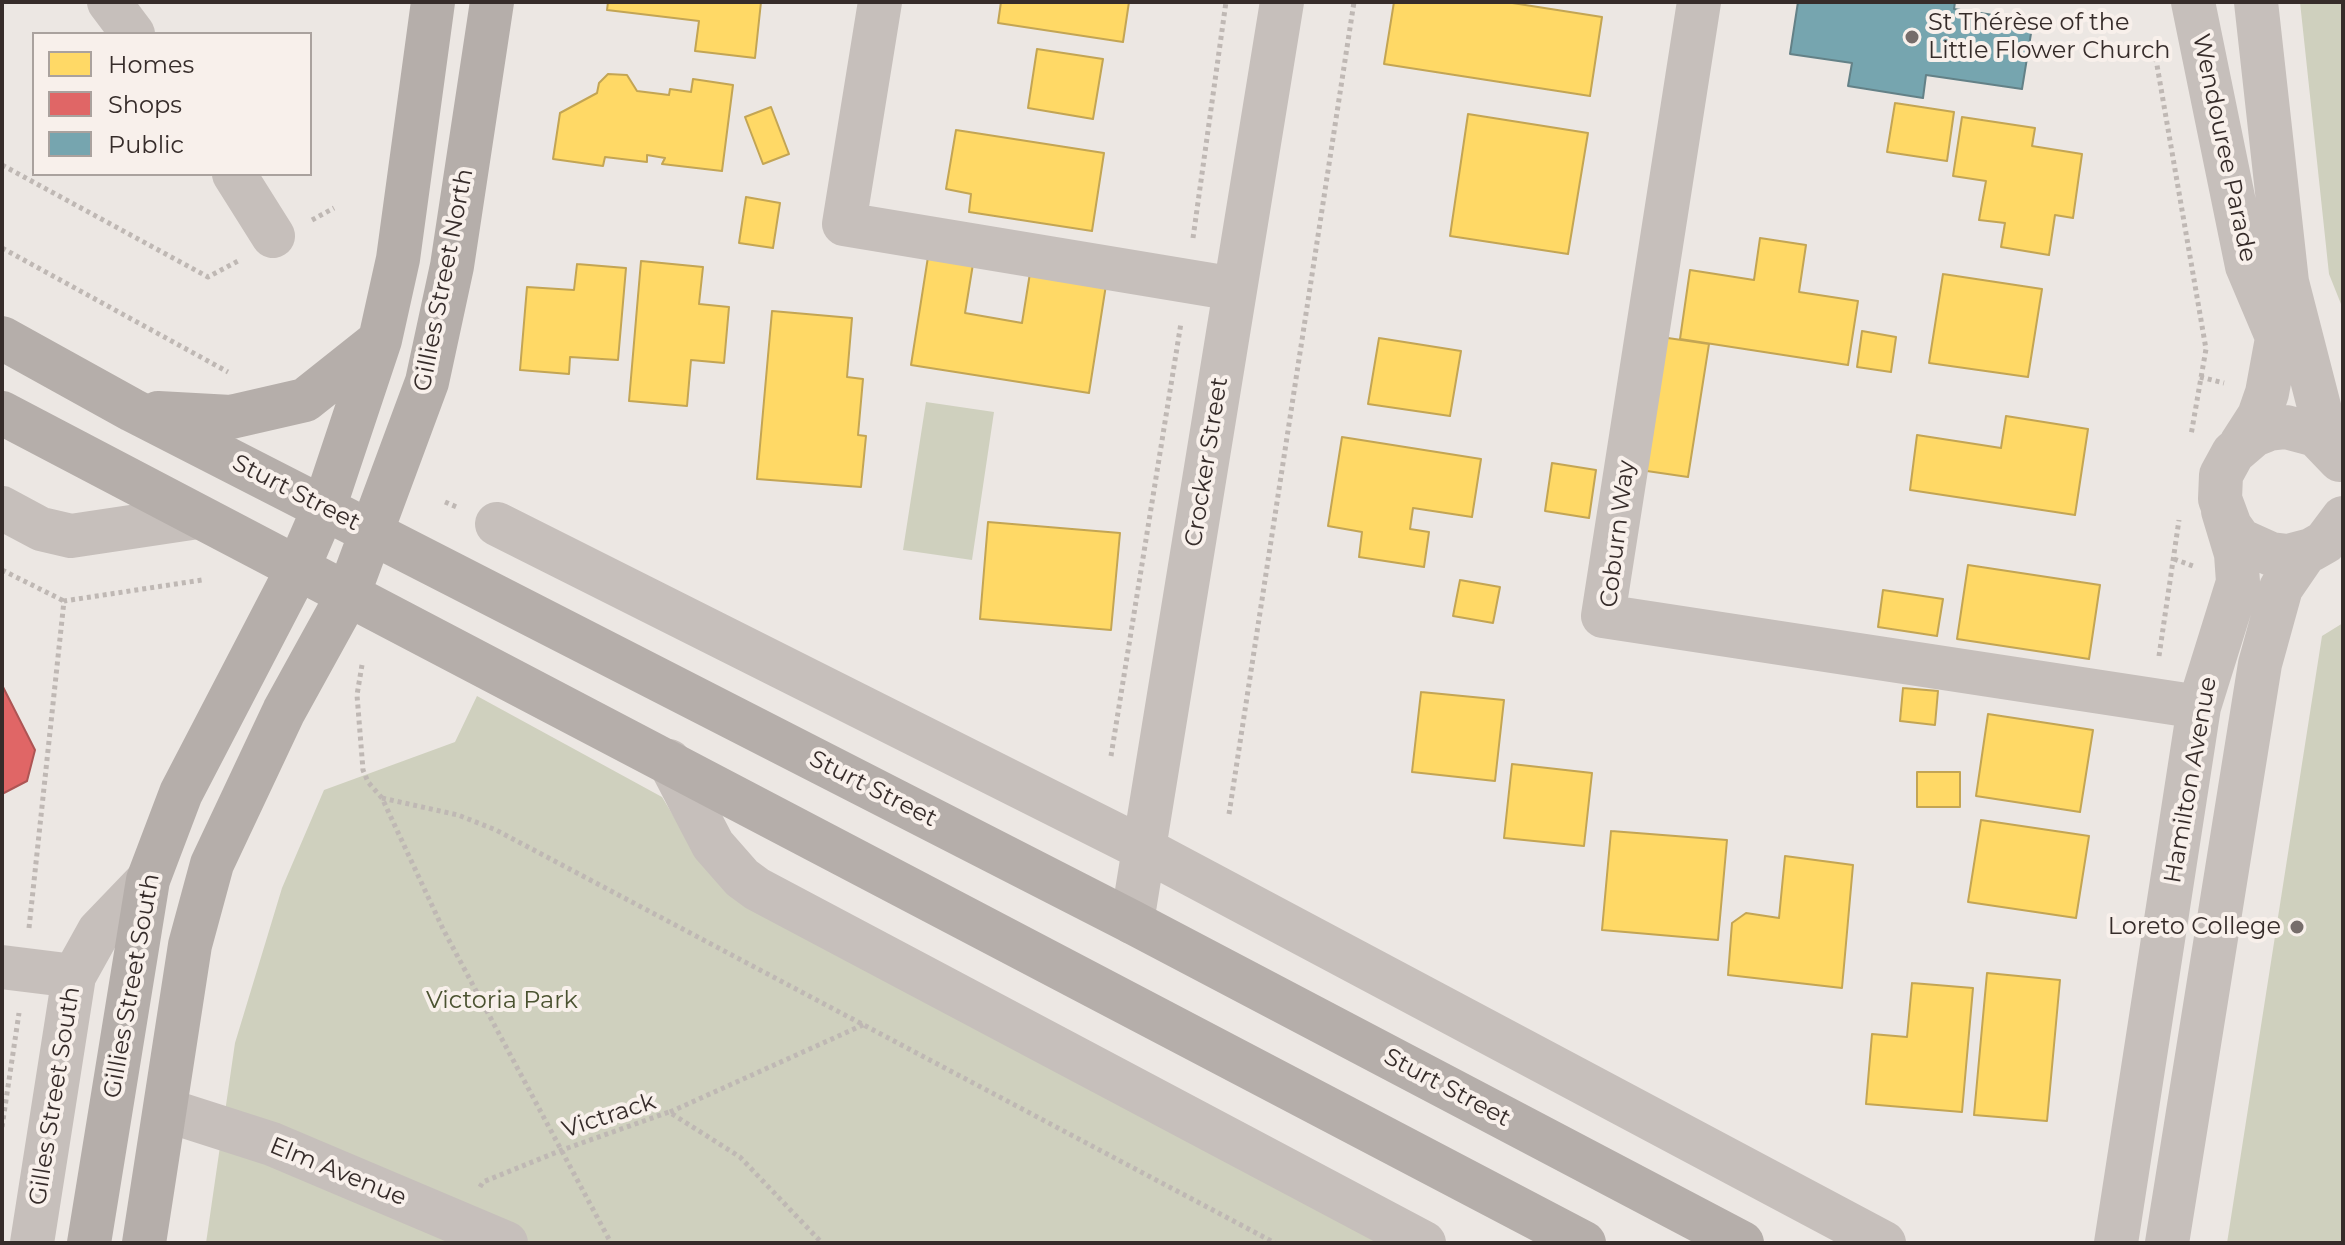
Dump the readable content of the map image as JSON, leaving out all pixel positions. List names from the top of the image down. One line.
{"streets":{"main road":["Gillies Street North","Sturt Street","Gillies Street South"],"street":["Wendouree Parade","Crocker Street","Coburn Way","Hamilton Avenue","Gilles Street South","Elm Avenue"],"path":["Victrack"]},"crossings":[["Wendouree Parade","Hamilton Avenue"],["Gillies Street North","Sturt Street"],["Gillies Street North","Gillies Street South"],["Crocker Street","Sturt Street"],["Coburn Way","Hamilton Avenue"],["Gillies Street South","Gilles Street South"],["Gillies Street South","Elm Avenue"],["Victrack","Elm Avenue"]],"parks":["Victoria Park"],"places":["St Thérèse of the Little Flower Church","Loreto College"],"legend":["Homes","Shops","Public"]}
